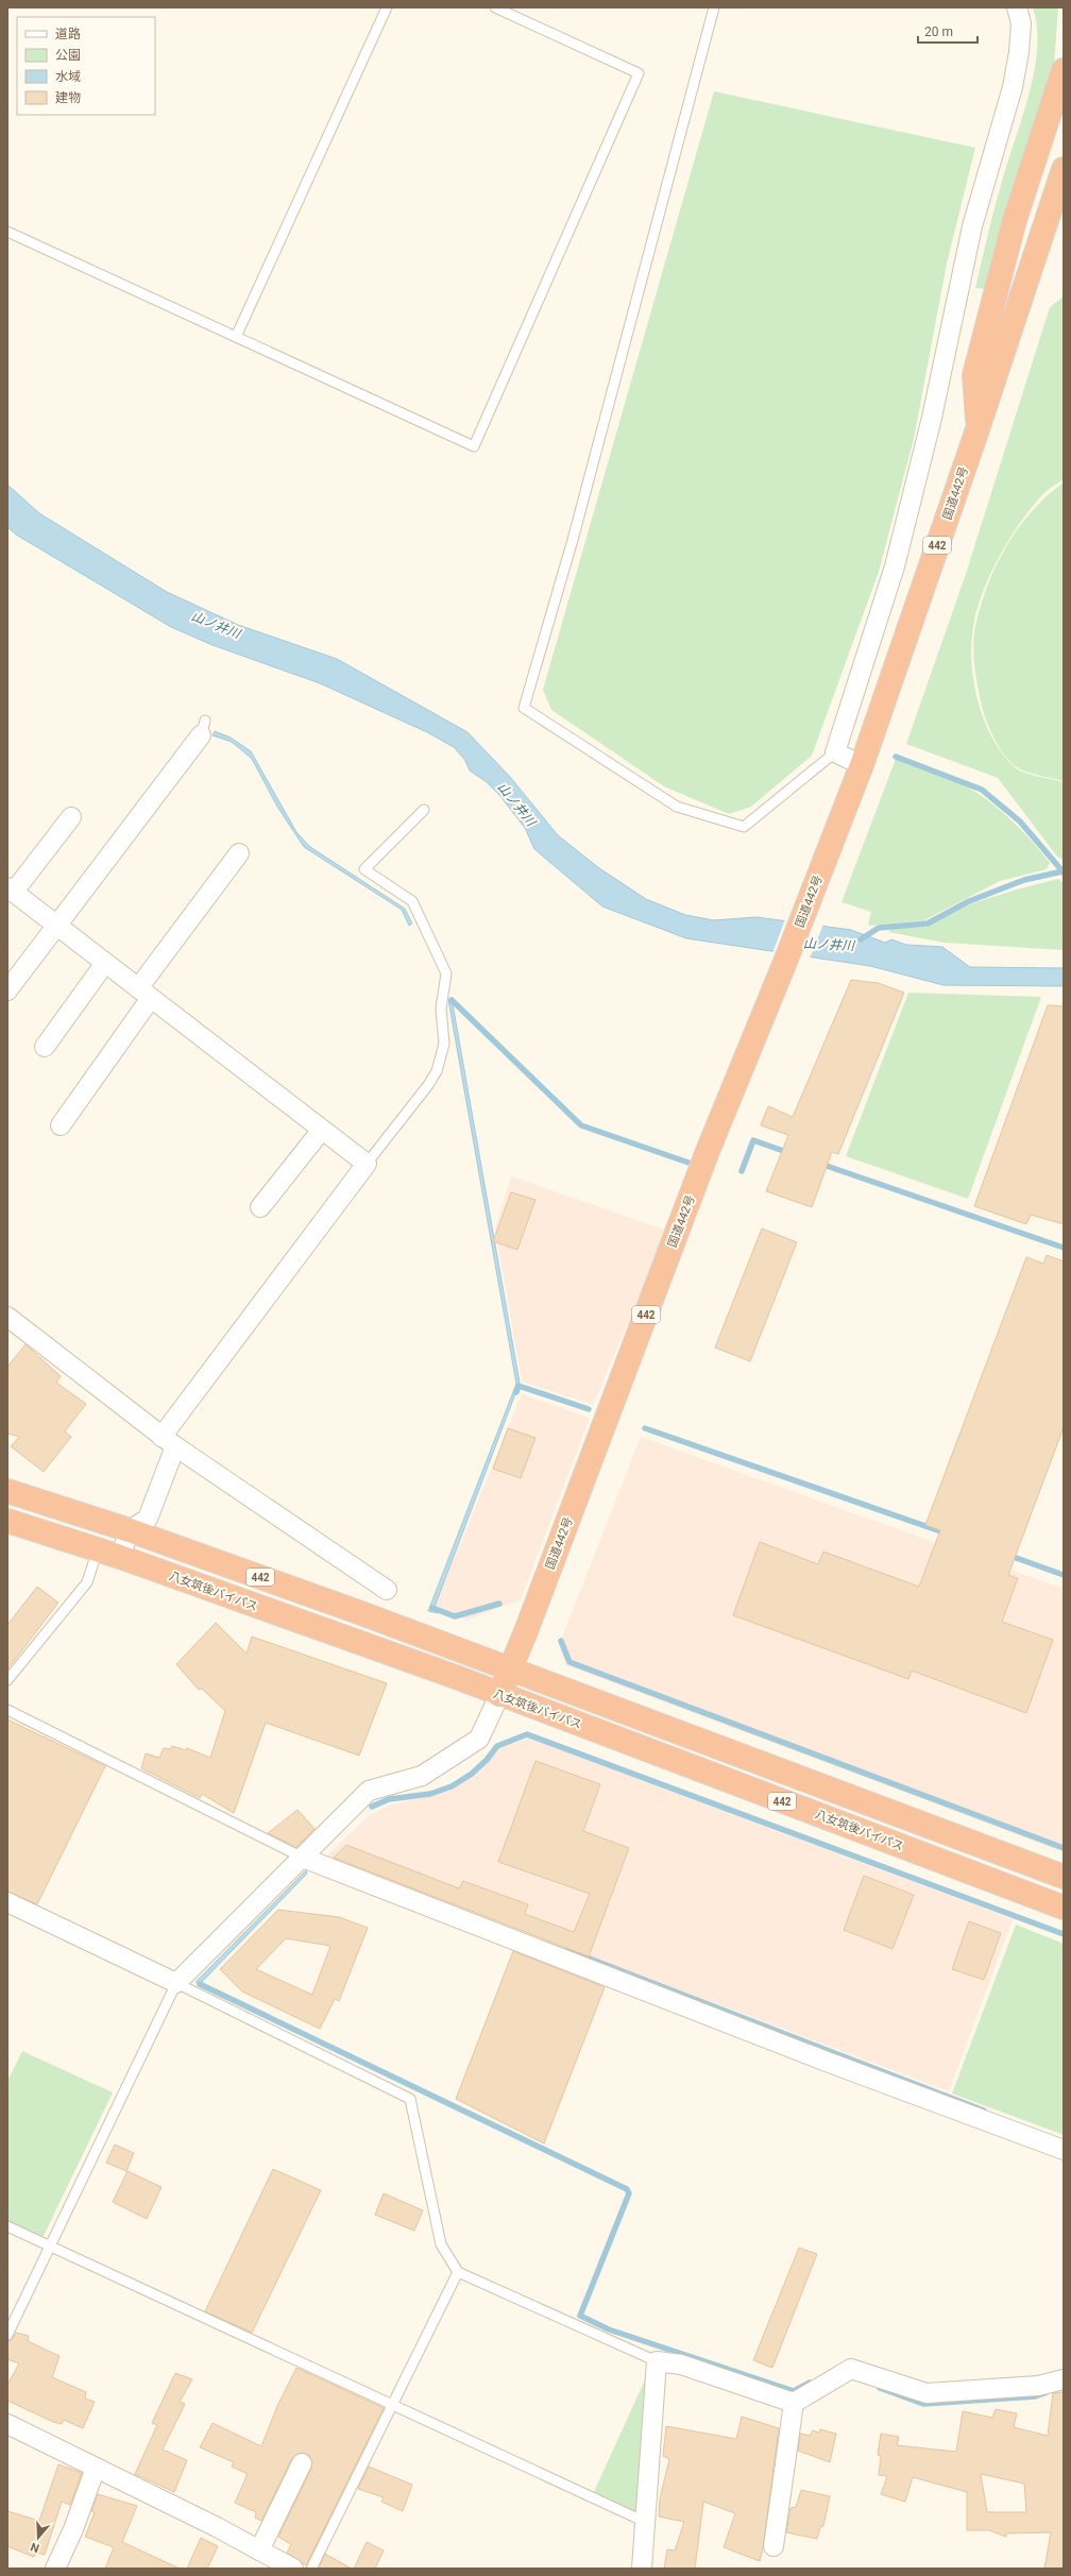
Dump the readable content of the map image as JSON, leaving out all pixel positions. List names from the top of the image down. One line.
{"streets":{"highway":["国道442号","442","八女筑後バイパス"]},"crossings":[["国道442号","442"],["国道442号","八女筑後バイパス"]],"water":["山ノ井川"],"legend":["道路","公園","水域","建物"],"scale_bar":"20 m","north":"bottom"}
